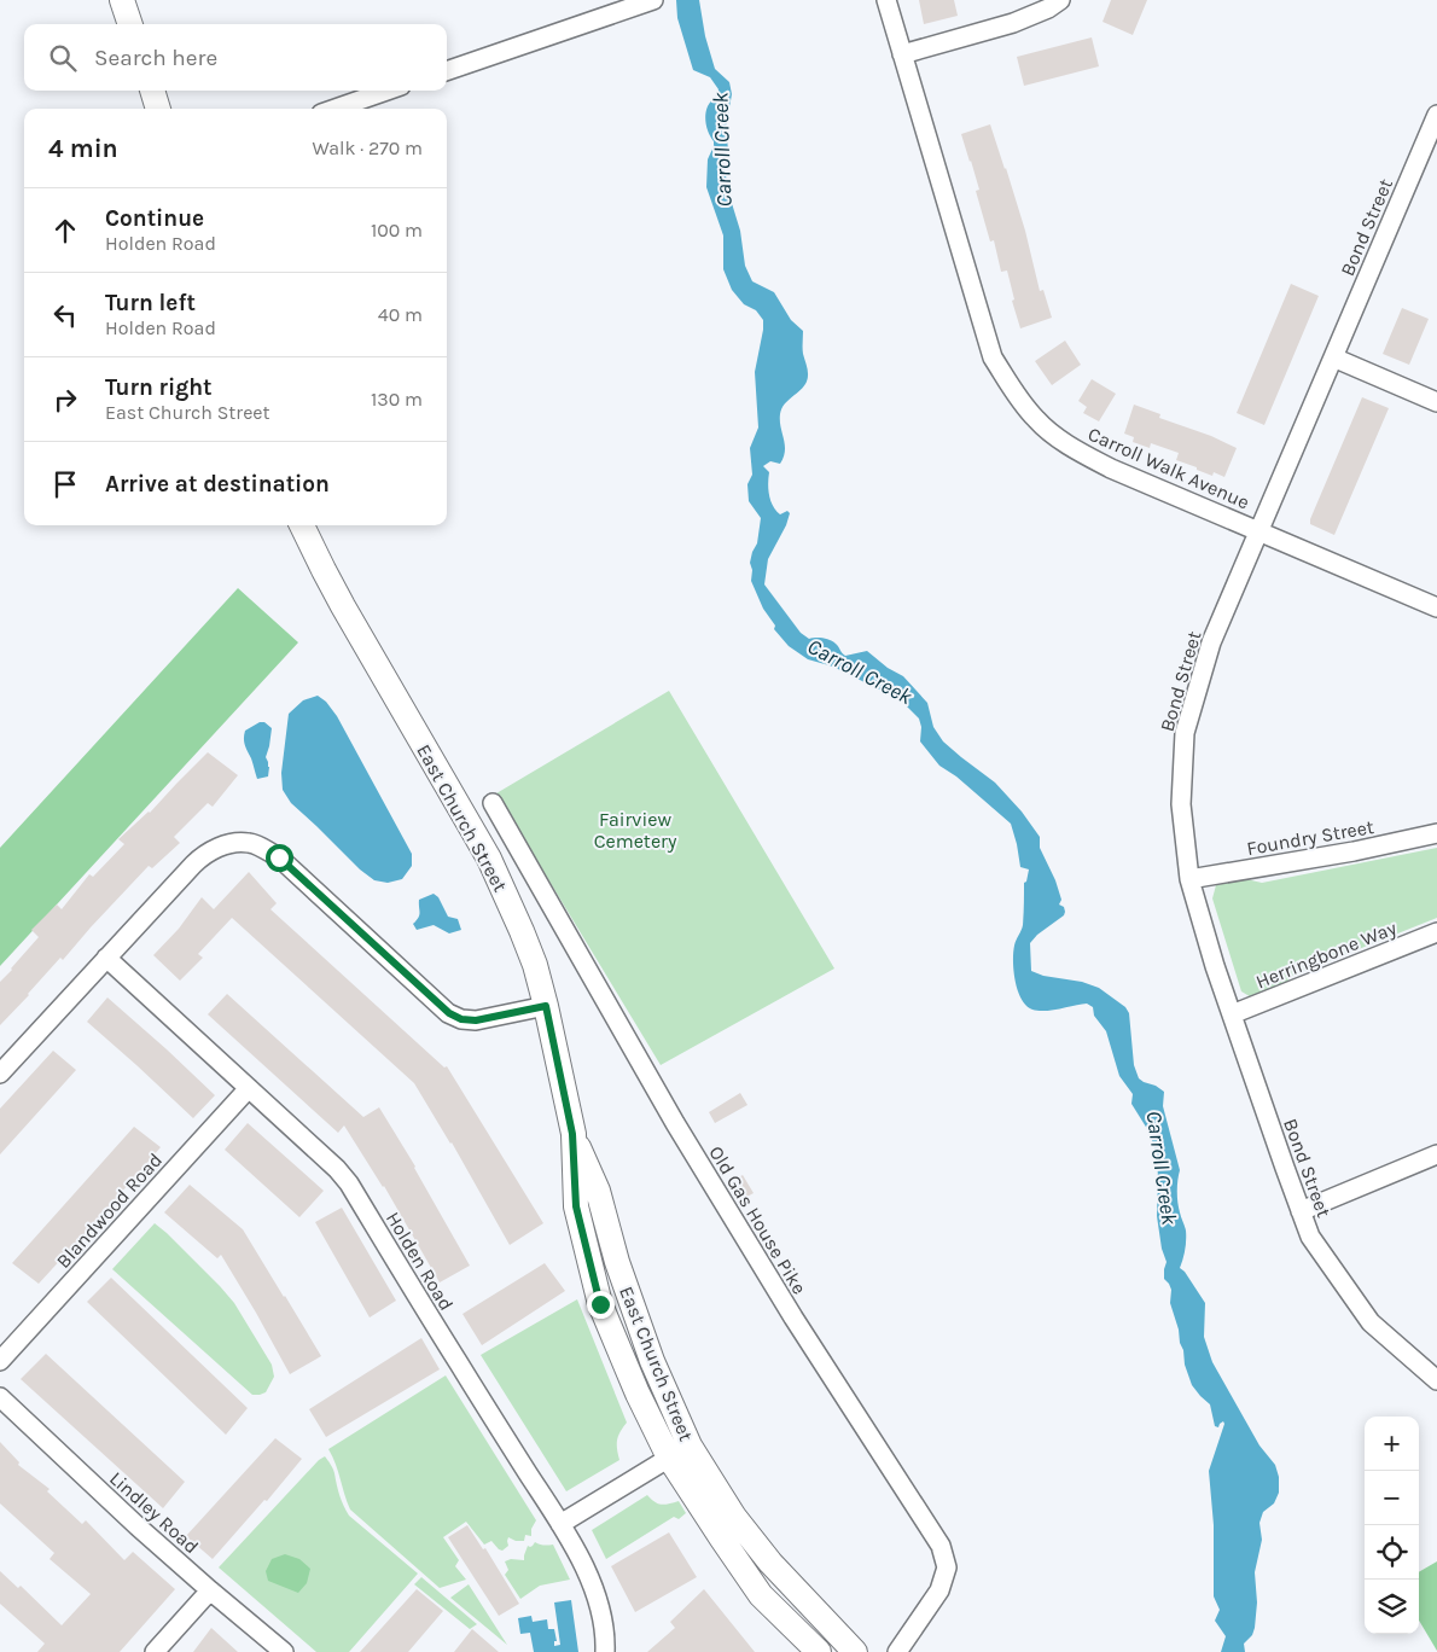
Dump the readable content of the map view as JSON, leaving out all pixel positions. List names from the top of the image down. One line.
{"streets":{"main road":["East Church Street"],"street":["Bond Street","Carroll Walk Avenue","Foundry Street","Herringbone Way","Blandwood Road","Old Gas House Pike","Holden Road","Lindley Road"]},"crossings":[["Bond Street","Carroll Walk Avenue"],["Bond Street","Foundry Street"],["Bond Street","Herringbone Way"],["Blandwood Road","Holden Road"]],"water":["Carroll Creek"],"parks":["Fairview Cemetery"],"page":{"search":"Search here","heading":["4 min","Walk · 270 m"],"list":[["Continue","Holden Road","100 m"],["Turn left","Holden Road","40 m"],["Turn right","East Church Street","130 m"],"Arrive at destination"],"map_buttons":["+","−"]}}
